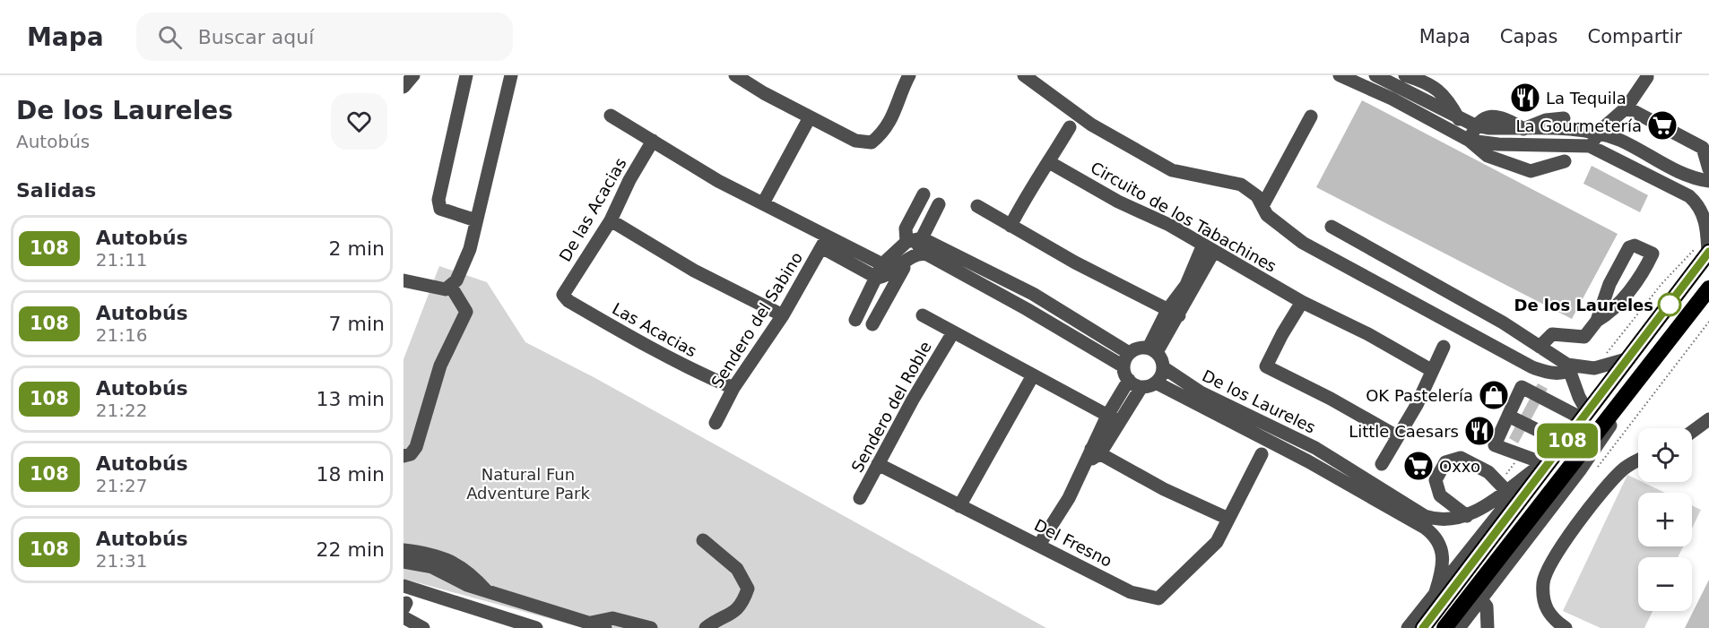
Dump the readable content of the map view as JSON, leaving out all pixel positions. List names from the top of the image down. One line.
{"streets":{"street":["De las Acacias","Circuito de los Tabachines","Sendero del Sabino","Las Acacias","De los Laureles","Sendero del Roble","Del Fresno"]},"crossings":[["De las Acacias","Las Acacias"],["Sendero del Sabino","Las Acacias"],["Sendero del Roble","Del Fresno"]],"parks":["Natural Fun Adventure Park"],"places":{"restaurant":["La Tequila","Little Caesars"],"supermarket":["La Gourmetería","Oxxo"],"other":["De los Laureles"],"shop":["OK Pastelería"]},"lines":["bus line 108"],"page":{"header":"Mapa","search":"Buscar aquí","nav":["Mapa","Capas","Compartir"],"heading":[["De los Laureles","Autobús"],"Salidas"],"on_map":"108","list":[{"mark":"108","name":"Autobús","note":"21:11","value":"2 min"},{"mark":"108","name":"Autobús","note":"21:16","value":"7 min"},{"mark":"108","name":"Autobús","note":"21:22","value":"13 min"},{"mark":"108","name":"Autobús","note":"21:27","value":"18 min"},{"mark":"108","name":"Autobús","note":"21:31","value":"22 min"}],"map_buttons":["+","−"]}}
